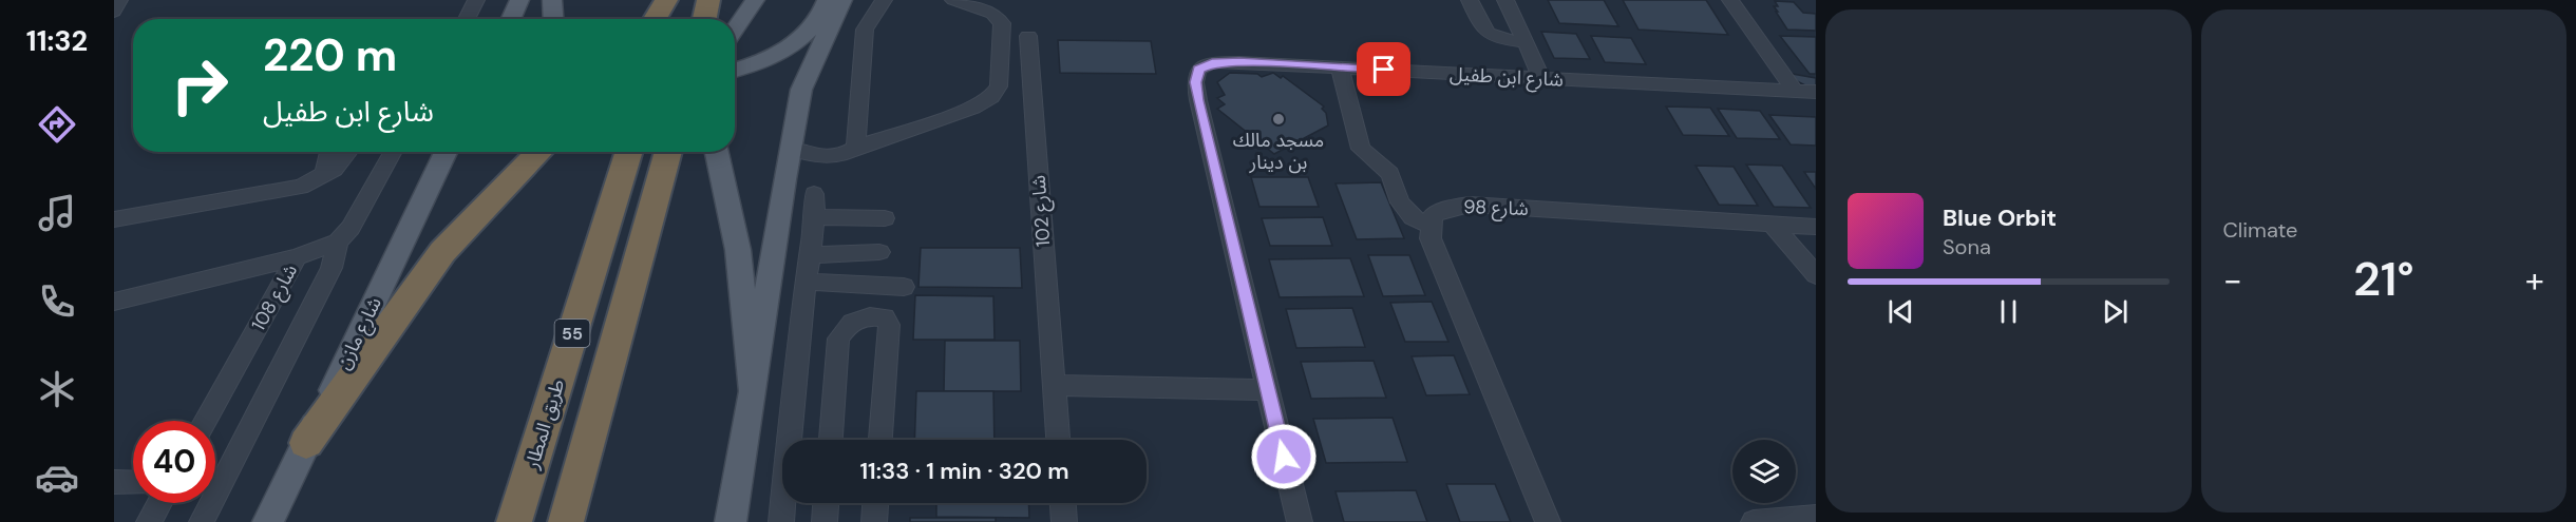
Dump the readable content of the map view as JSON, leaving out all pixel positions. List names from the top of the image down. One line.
{"streets":{"highway":["55","طريق المطار"],"main road":["شارع مازن"],"street":["شارع ابن طفيل","شارع 98","شارع 102","شارع 108"]},"places":["مسجد مالك بن دينار"],"page":{"tabs":"11:32","tile":"Climate","turn":["220 m","شارع ابن طفيل"],"song":["Blue Orbit","Sona"],"heat":["−","21°","+"],"limit":"40","trip":"11:33 · 1 min · 320 m"}}
